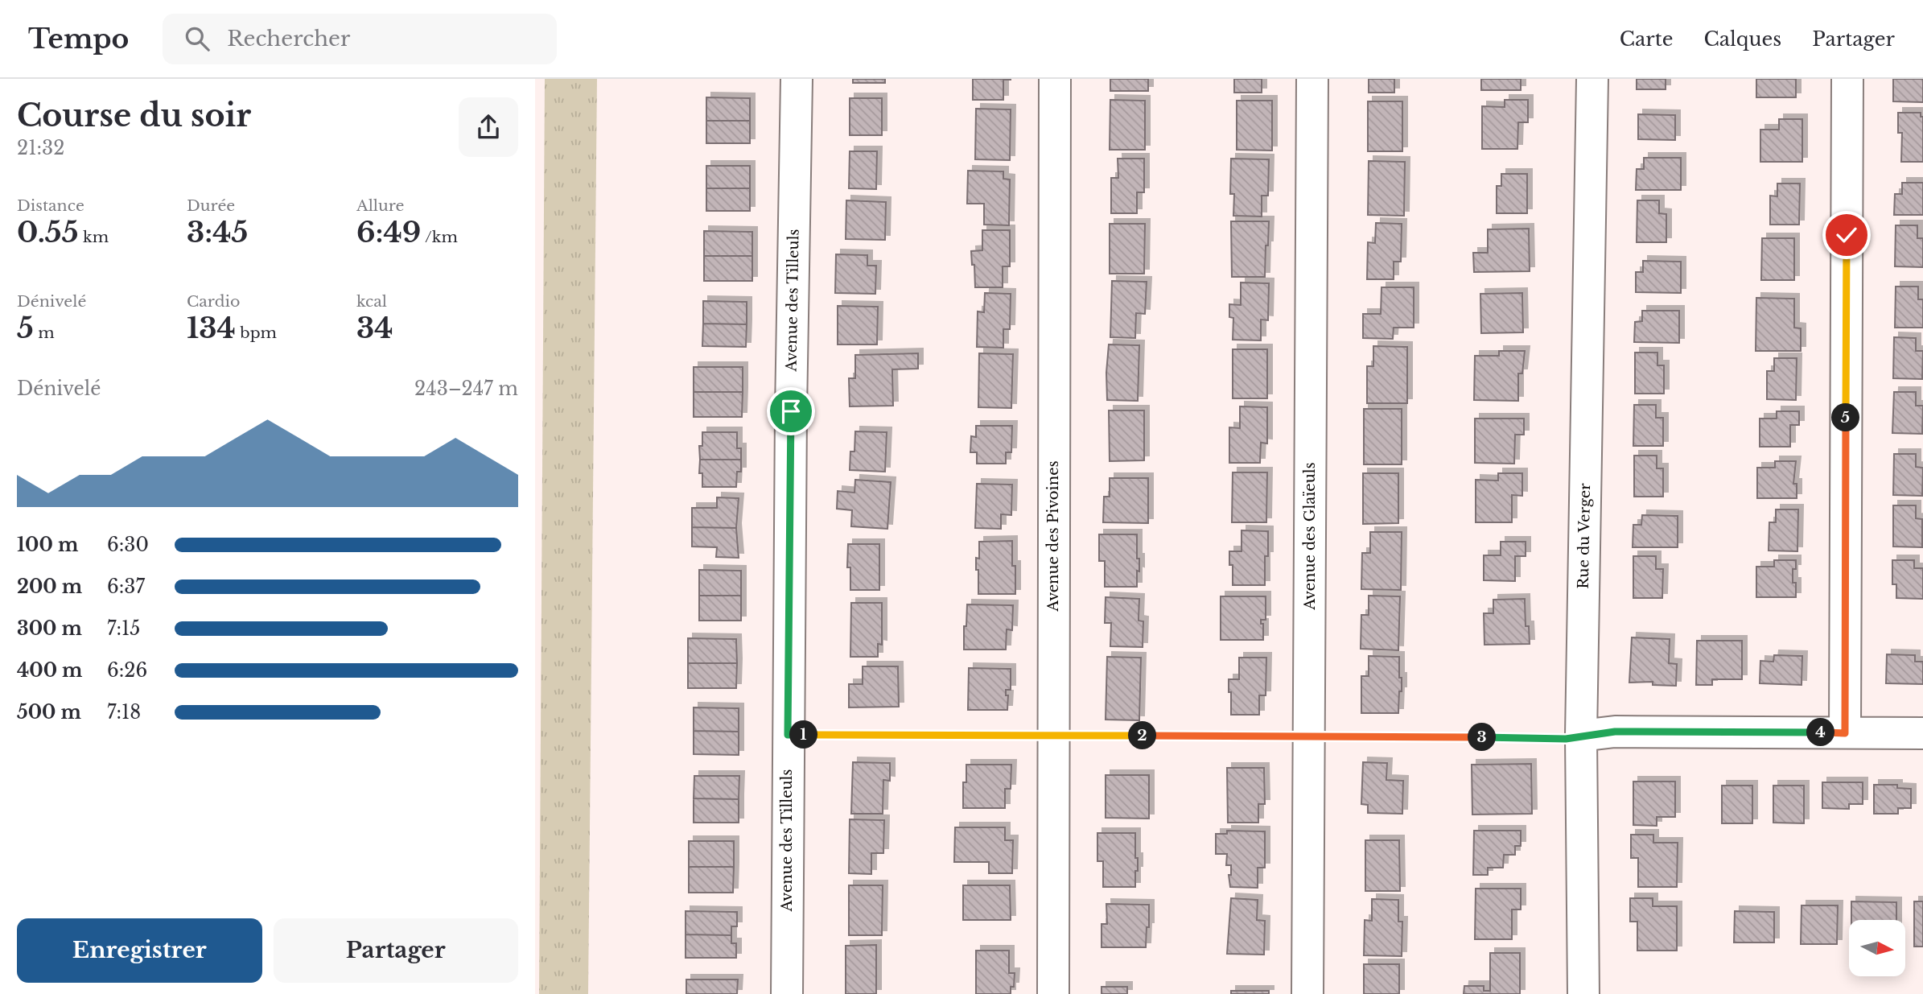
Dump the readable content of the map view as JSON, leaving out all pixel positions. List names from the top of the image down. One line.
{"streets":{"street":["Avenue des Tilleuls","Avenue des Pivoines","Avenue des Glaïeuls","Rue du Verger"]},"north":"right","page":{"header":"Tempo","search":"Rechercher","nav":["Carte","Calques","Partager"],"heading":["Course du soir","21:32"],"stats":[["Distance","0.55 km"],["Durée","3:45"],["Allure","6:49 /km"],["Dénivelé","5 m"],["Cardio","134 bpm"],["kcal","34"]],"chart":["Dénivelé","243–247 m"],"pins":["5","4","1","2","3"],"list":[{"name":"100 m","note":"6:30"},{"name":"200 m","note":"6:37"},{"name":"300 m","note":"7:15"},{"name":"400 m","note":"6:26"},{"name":"500 m","note":"7:18"}],"buttons":["Enregistrer","Partager"]}}
